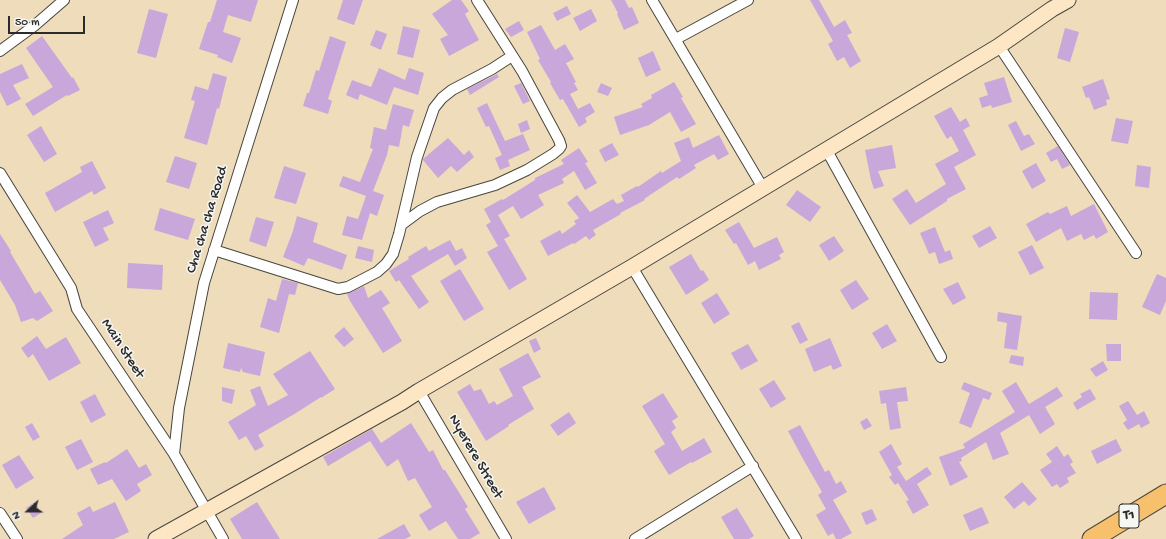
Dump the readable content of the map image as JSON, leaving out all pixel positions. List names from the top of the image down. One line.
{"streets":{"highway":["T1"],"street":["Cha cha cha Road","Main Steet","Nyerere Street"]},"crossings":[["Cha cha cha Road","Main Steet"]],"scale_bar":"50 m","north":"left"}
